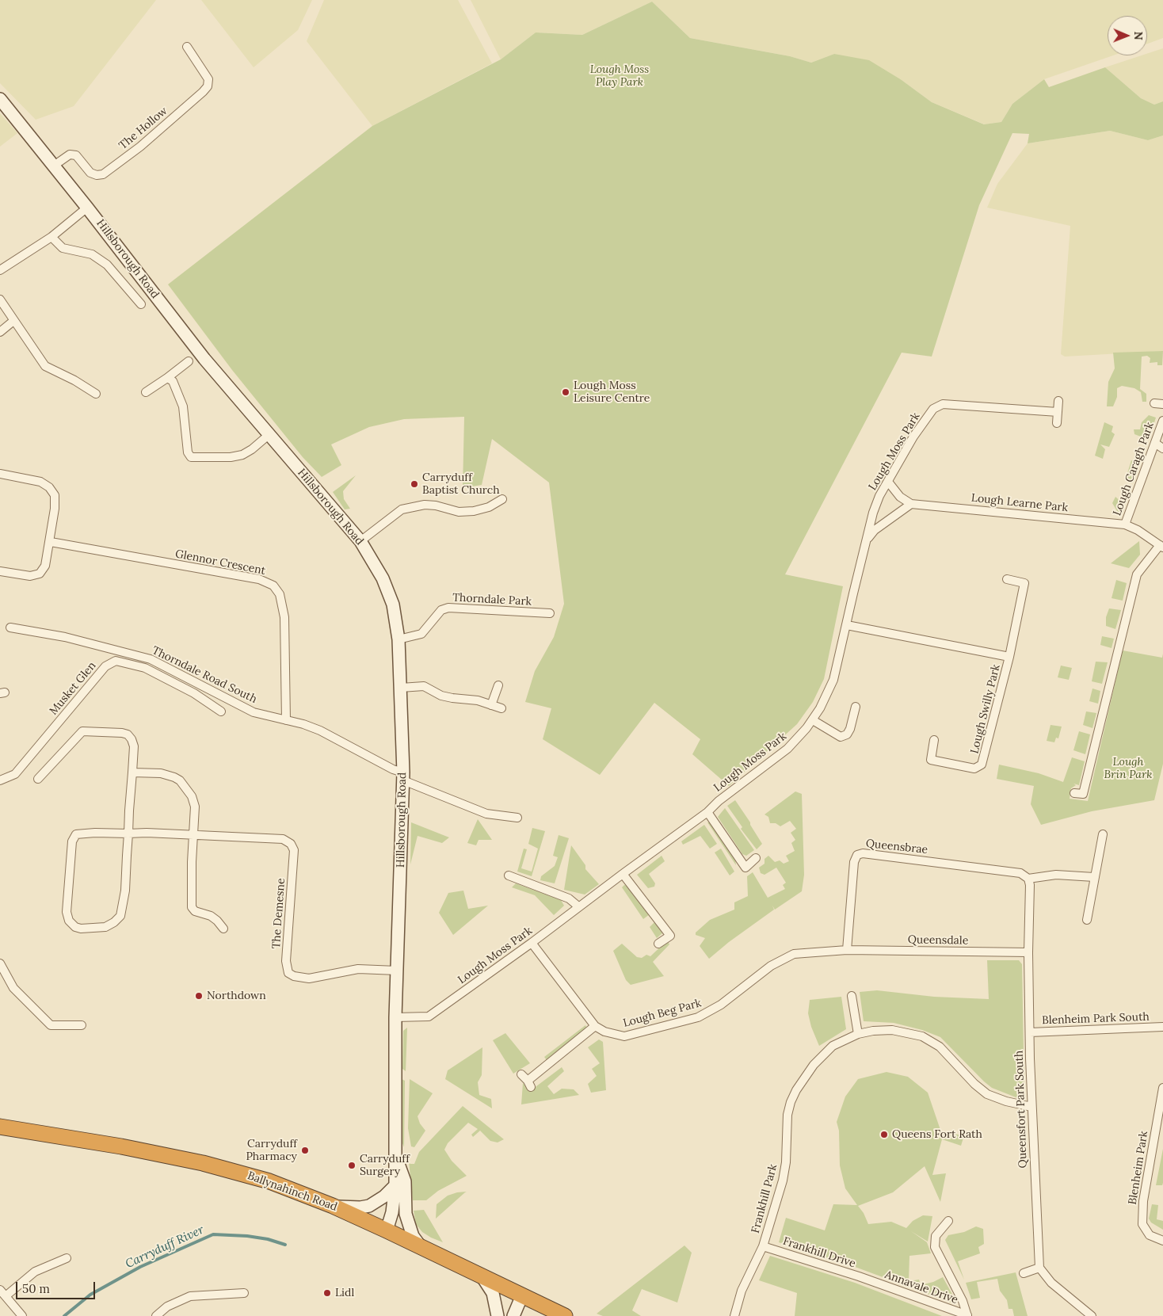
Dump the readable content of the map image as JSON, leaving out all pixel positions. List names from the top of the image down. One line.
{"streets":{"highway":["Ballynahinch Road"],"main road":["Hillsborough Road"],"street":["The Hollow","Lough Moss Park","Lough Caragh Park","Lough Learne Park","Glennor Crescent","Thorndale Park","Thorndale Road South","Musket Glen","Lough Swilly Park","Queensbrae","The Demesne","Queensdale","Lough Beg Park","Blenheim Park South","Queensfort Park South","Blenheim Park","Frankhill Park","Frankhill Drive","Annavale Drive"]},"crossings":[["The Hollow","Hillsborough Road"],["Hillsborough Road","Lough Moss Park"],["Hillsborough Road","Thorndale Park"],["Hillsborough Road","Thorndale Road South"],["Hillsborough Road","The Demesne"],["Hillsborough Road","Ballynahinch Road"],["Lough Moss Park","Lough Swilly Park"],["Lough Moss Park","Lough Beg Park"],["Lough Caragh Park","Lough Learne Park"],["Glennor Crescent","Thorndale Road South"],["Queensbrae","Queensdale"],["Queensbrae","Lough Beg Park"],["Queensbrae","Queensfort Park South"],["Queensdale","Lough Beg Park"],["Queensdale","Queensfort Park South"],["Blenheim Park South","Queensfort Park South"],["Queensfort Park South","Frankhill Park"],["Frankhill Park","Frankhill Drive"],["Frankhill Drive","Annavale Drive"]],"water":["Carryduff River"],"parks":["Lough Moss Play Park","Lough Brin Park"],"places":["Lough Moss Leisure Centre","Carryduff Baptist Church","Northdown","Queens Fort Rath","Carryduff Pharmacy","Carryduff Surgery","Lidl"],"scale_bar":"50 m","north":"right"}
